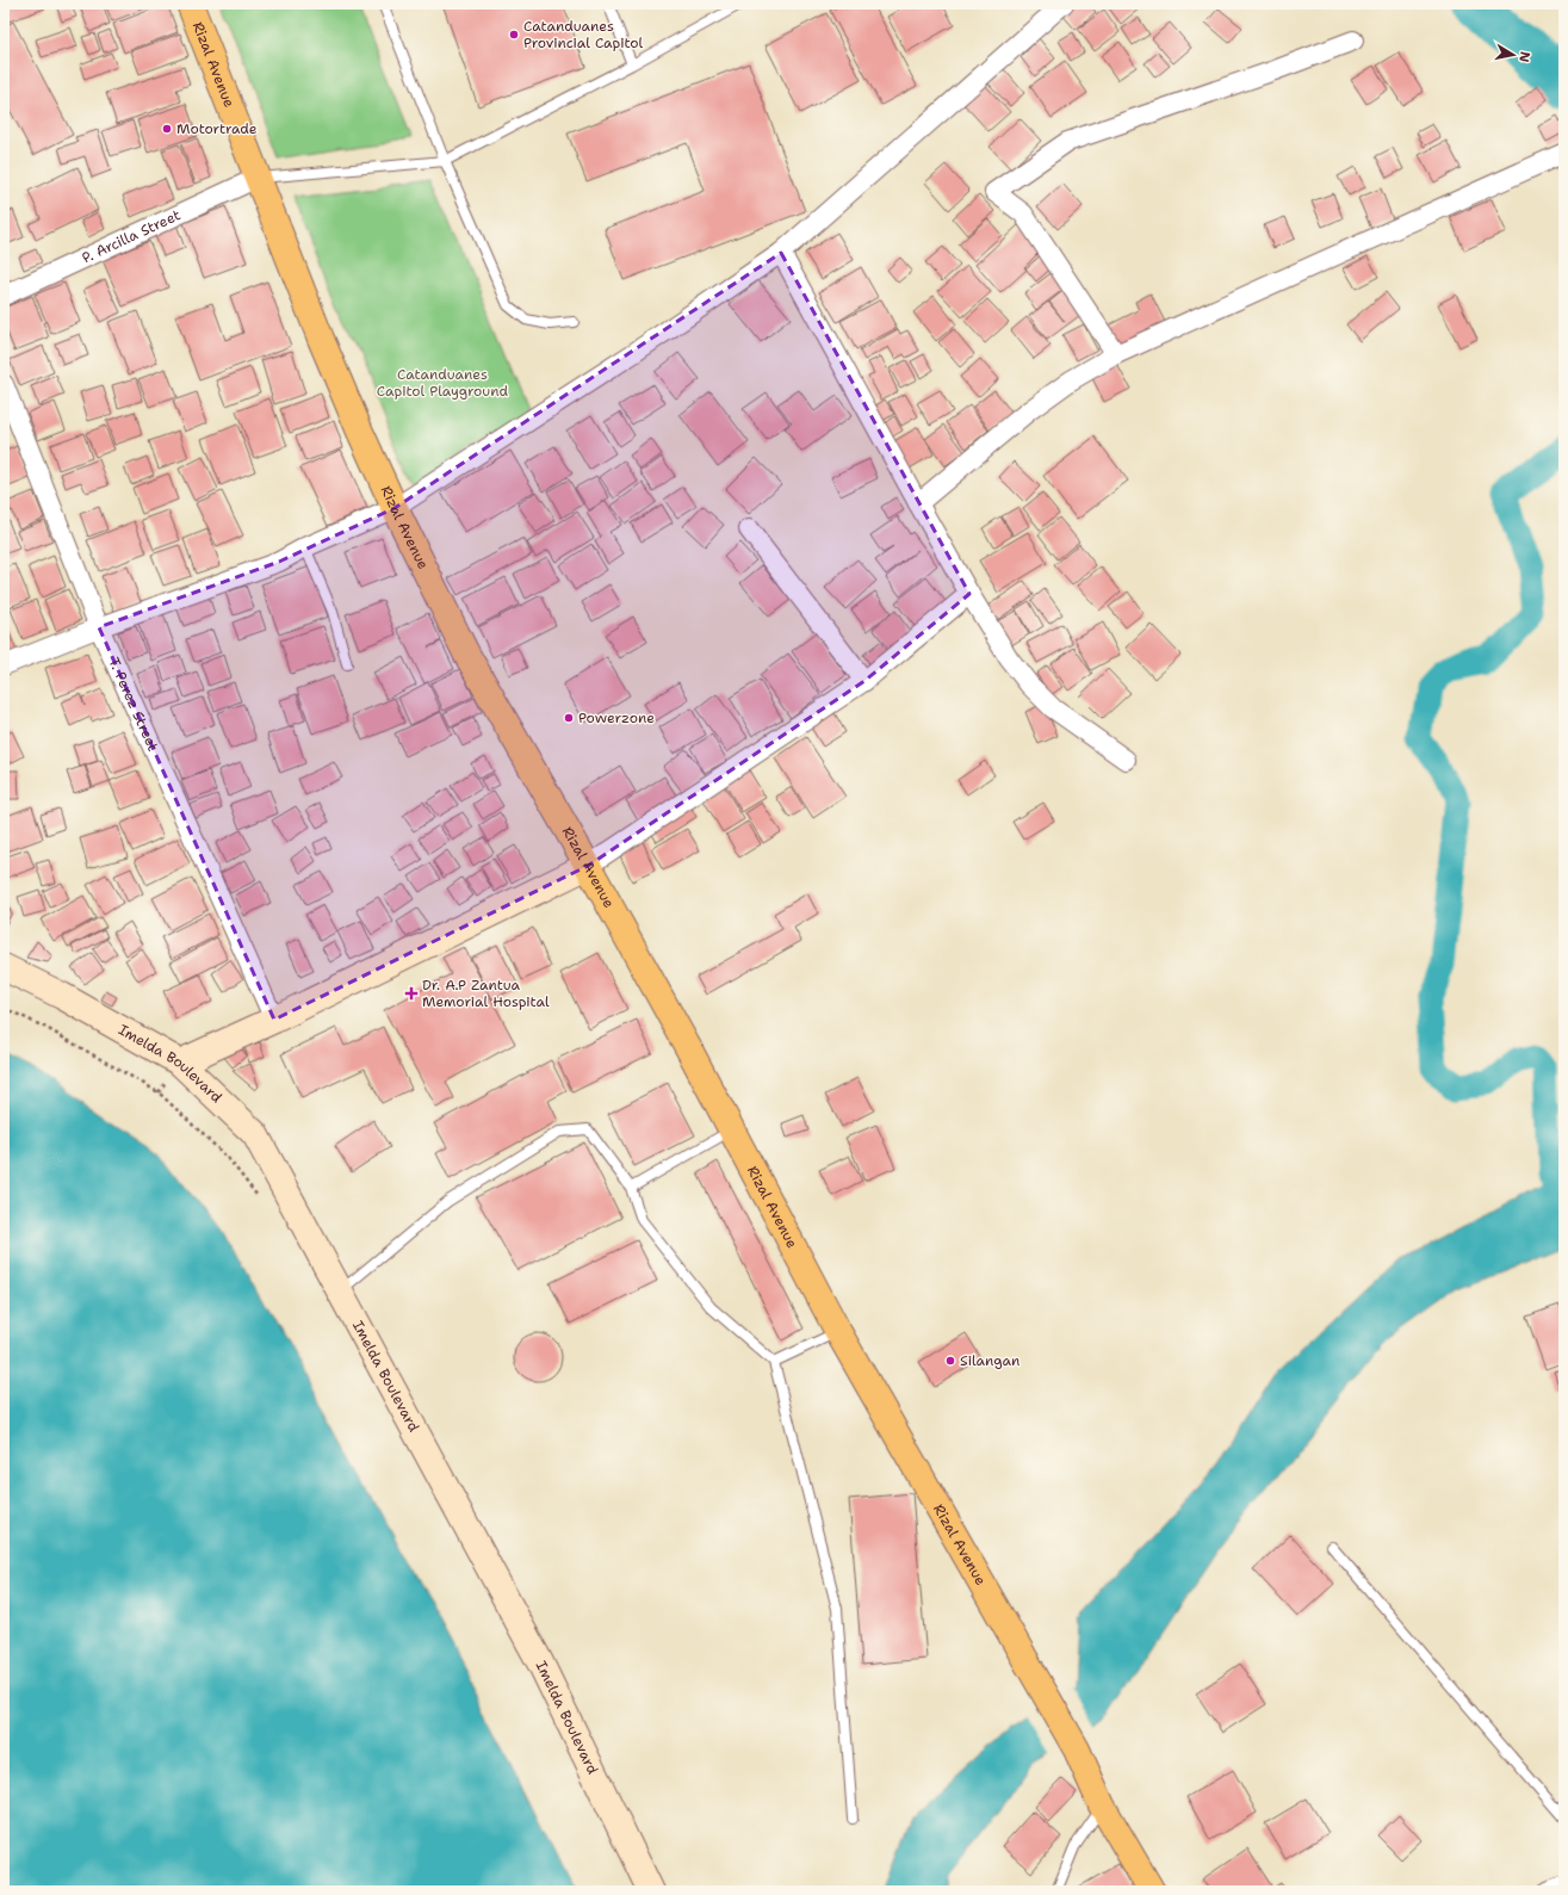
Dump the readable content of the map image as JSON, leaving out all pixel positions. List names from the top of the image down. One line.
{"streets":{"main road":["Rizal Avenue","Imelda Boulevard"],"street":["P. Arcilla Street","T. Perez Street"]},"crossings":[["Rizal Avenue","P. Arcilla Street"]],"parks":["Catanduanes Capitol Playground"],"places":{"other":["Catanduanes Provincial Capitol","Motortrade","Powerzone","Silangan"],"health":["Dr. A.P Zantua Memorial Hospital"]},"north":"right"}
